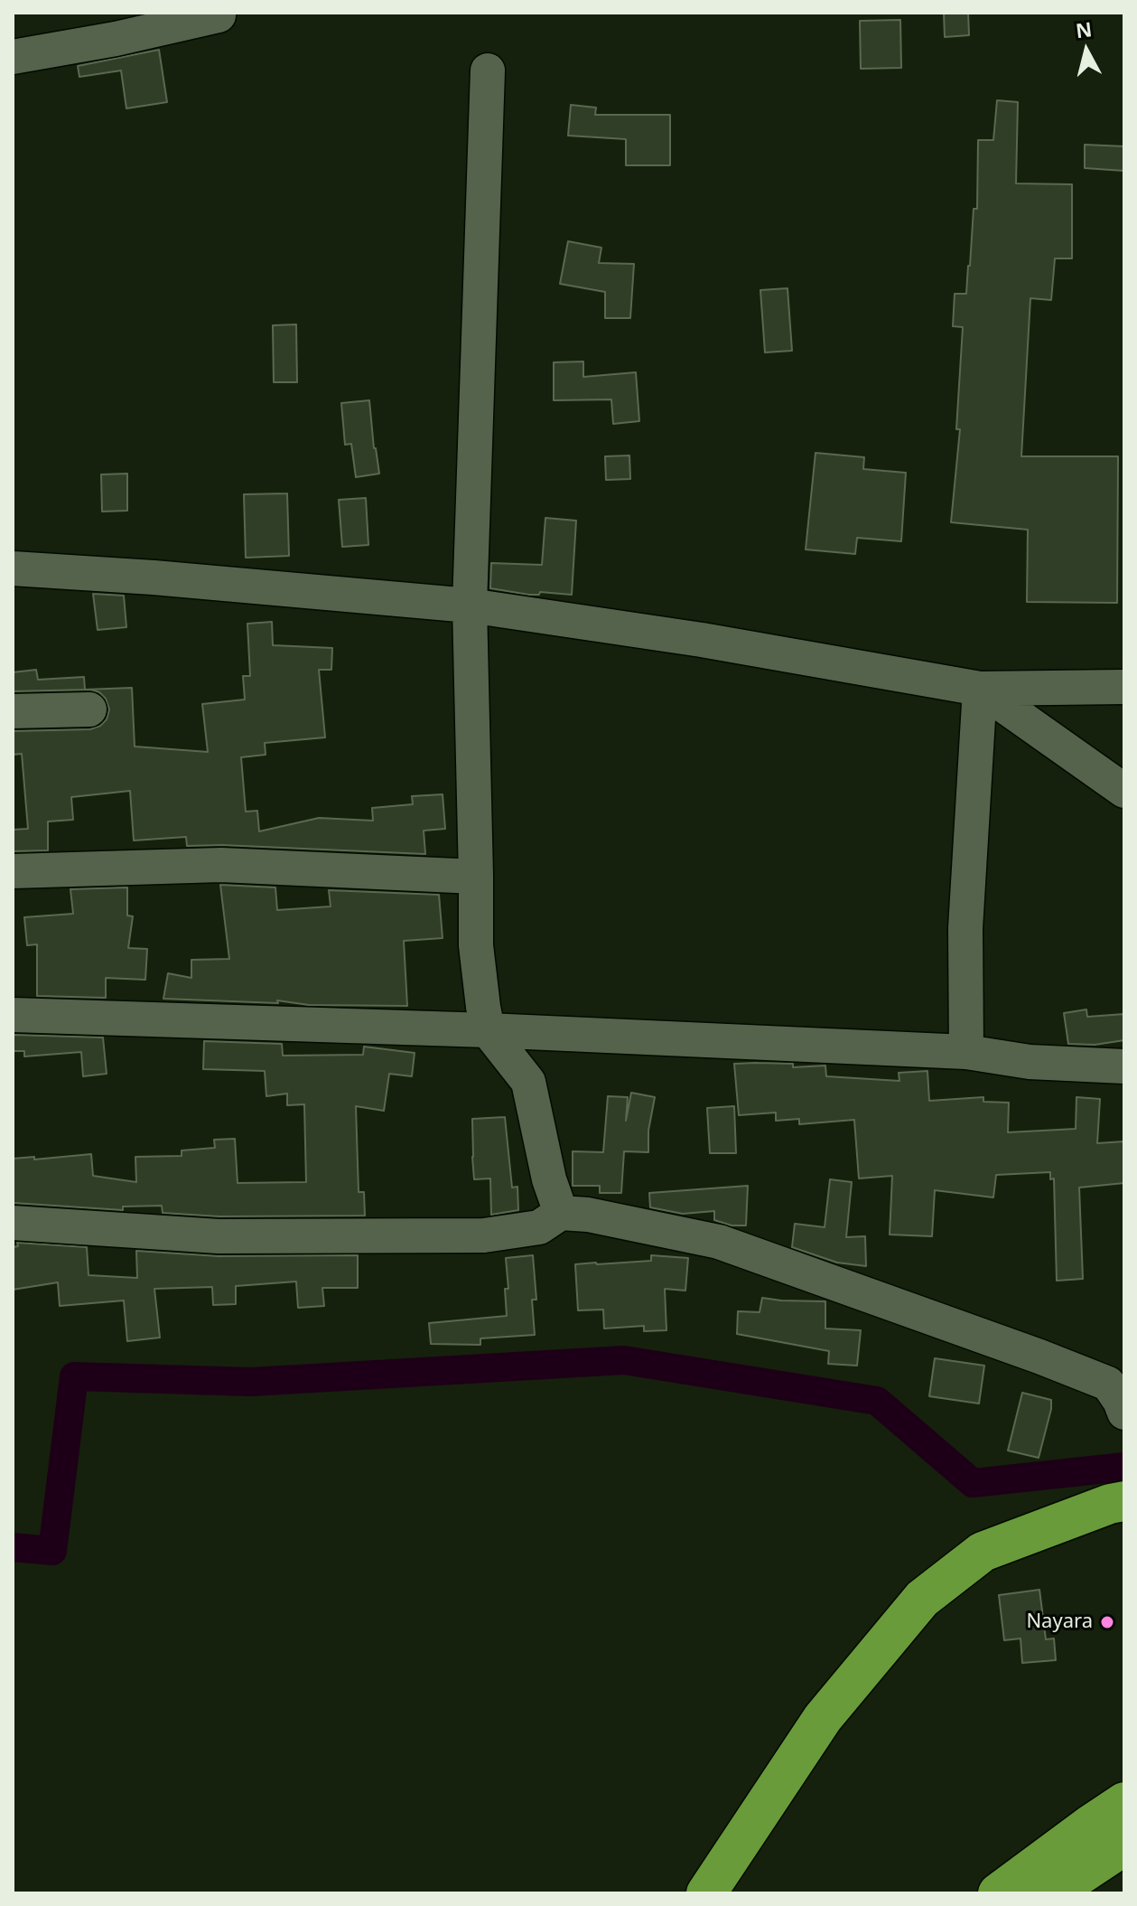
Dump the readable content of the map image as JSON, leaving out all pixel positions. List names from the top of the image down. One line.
{"places":["Nayara"],"north":"top"}
